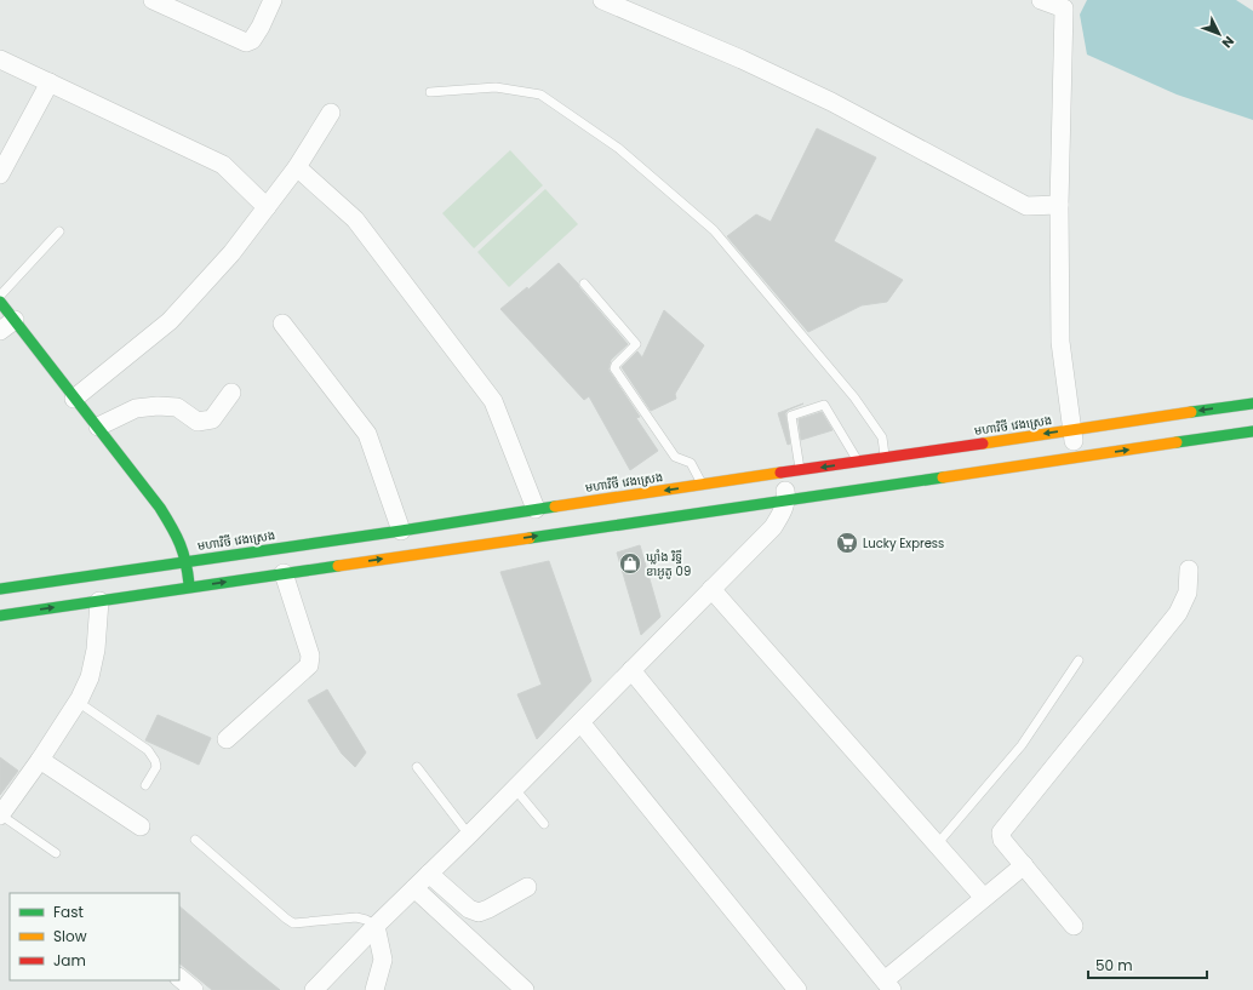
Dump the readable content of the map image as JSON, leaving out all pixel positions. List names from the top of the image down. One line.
{"streets":{"main road":["មហាវិថី វេងស្រេង"]},"places":{"supermarket":["Lucky Express"],"shop":["ឃ្លាំង រិទ្ធី ខាអូតូ 09"]},"legend":["Fast","Slow","Jam"],"scale_bar":"50 m","north":"bottom right"}
